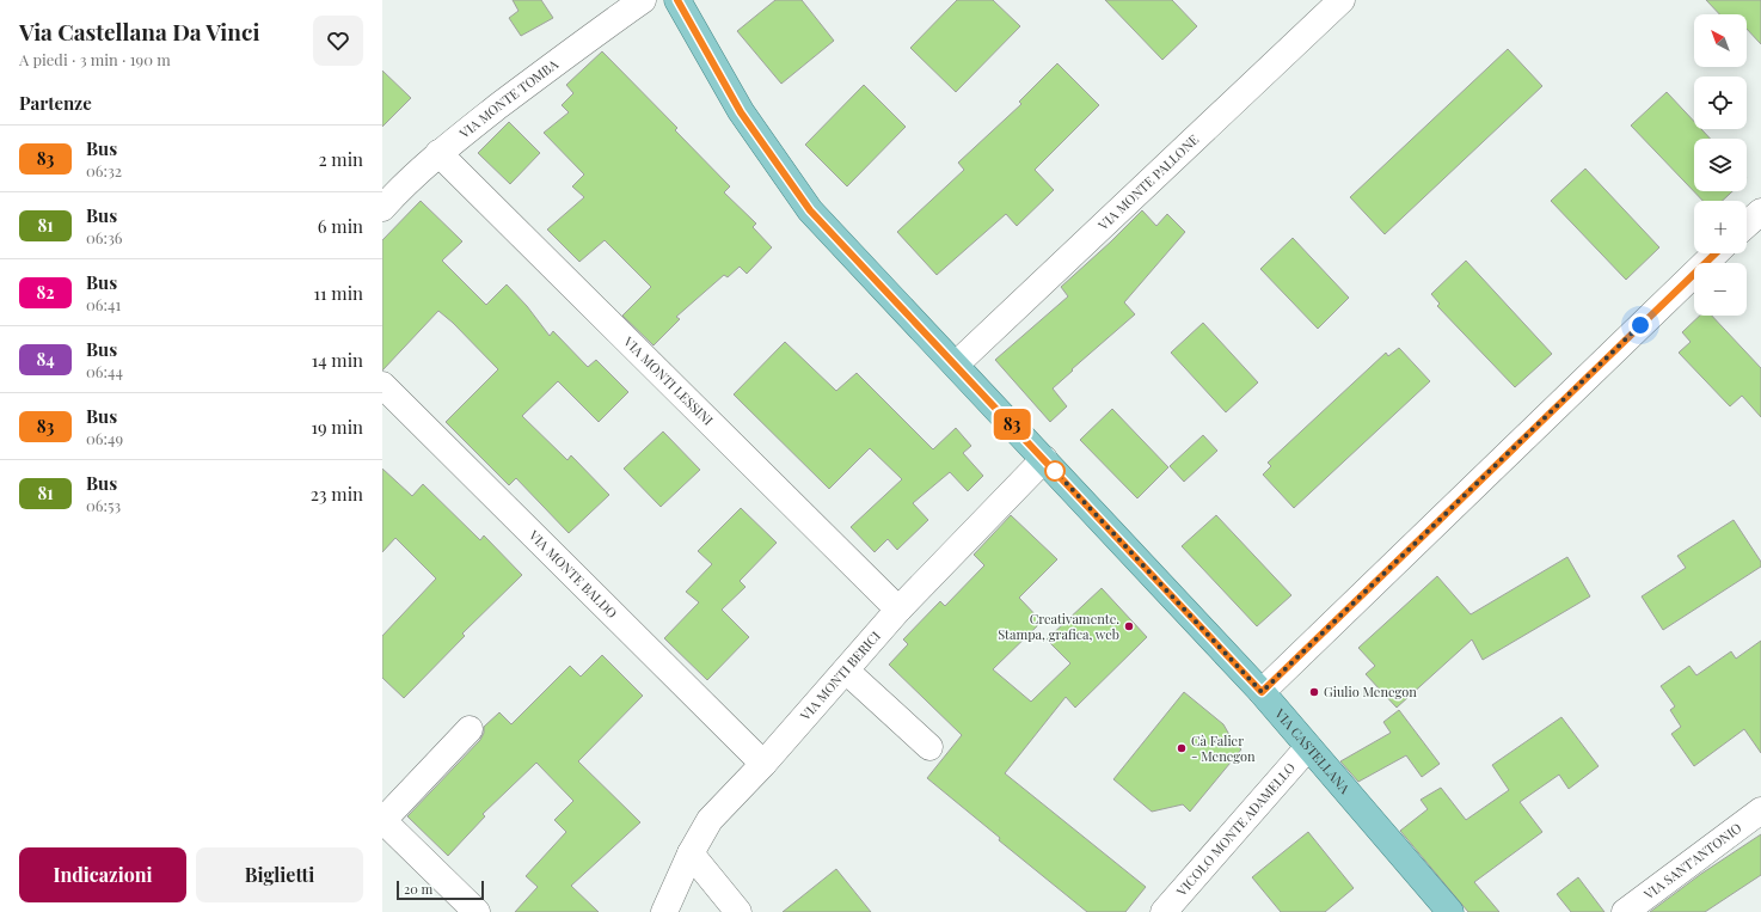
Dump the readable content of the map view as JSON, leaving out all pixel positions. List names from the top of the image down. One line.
{"streets":{"main road":["VIA CASTELLANA"],"street":["VIA MONTE TOMBA","VIA MONTE PALLONE","VIA MONTI LESSINI","VIA MONTE BALDO","VIA MONTI BERICI","VICOLO MONTE ADAMELLO","VIA SANT'ANTONIO"]},"crossings":[["VIA MONTE TOMBA","VIA MONTI LESSINI"],["VIA MONTE PALLONE","VIA CASTELLANA"],["VIA MONTI LESSINI","VIA MONTI BERICI"],["VIA MONTE BALDO","VIA MONTI BERICI"],["VIA MONTI BERICI","VIA CASTELLANA"],["VIA CASTELLANA","VICOLO MONTE ADAMELLO"]],"places":["Creativamente. Stampa, grafica, web","Giulio Menegon","Cà Falier - Menegon"],"lines":["bus line 83"],"scale_bar":"20 m","north":"top left","page":{"heading":[["Via Castellana Da Vinci","A piedi · 3 min · 190 m"],"Partenze"],"on_map":"83","map_buttons":["+","−"],"list":[{"mark":"83","name":"Bus","note":"06:32","value":"2 min"},{"mark":"81","name":"Bus","note":"06:36","value":"6 min"},{"mark":"82","name":"Bus","note":"06:41","value":"11 min"},{"mark":"84","name":"Bus","note":"06:44","value":"14 min"},{"mark":"83","name":"Bus","note":"06:49","value":"19 min"},{"mark":"81","name":"Bus","note":"06:53","value":"23 min"}],"buttons":["Indicazioni","Biglietti"],"scale":"20 m"}}
